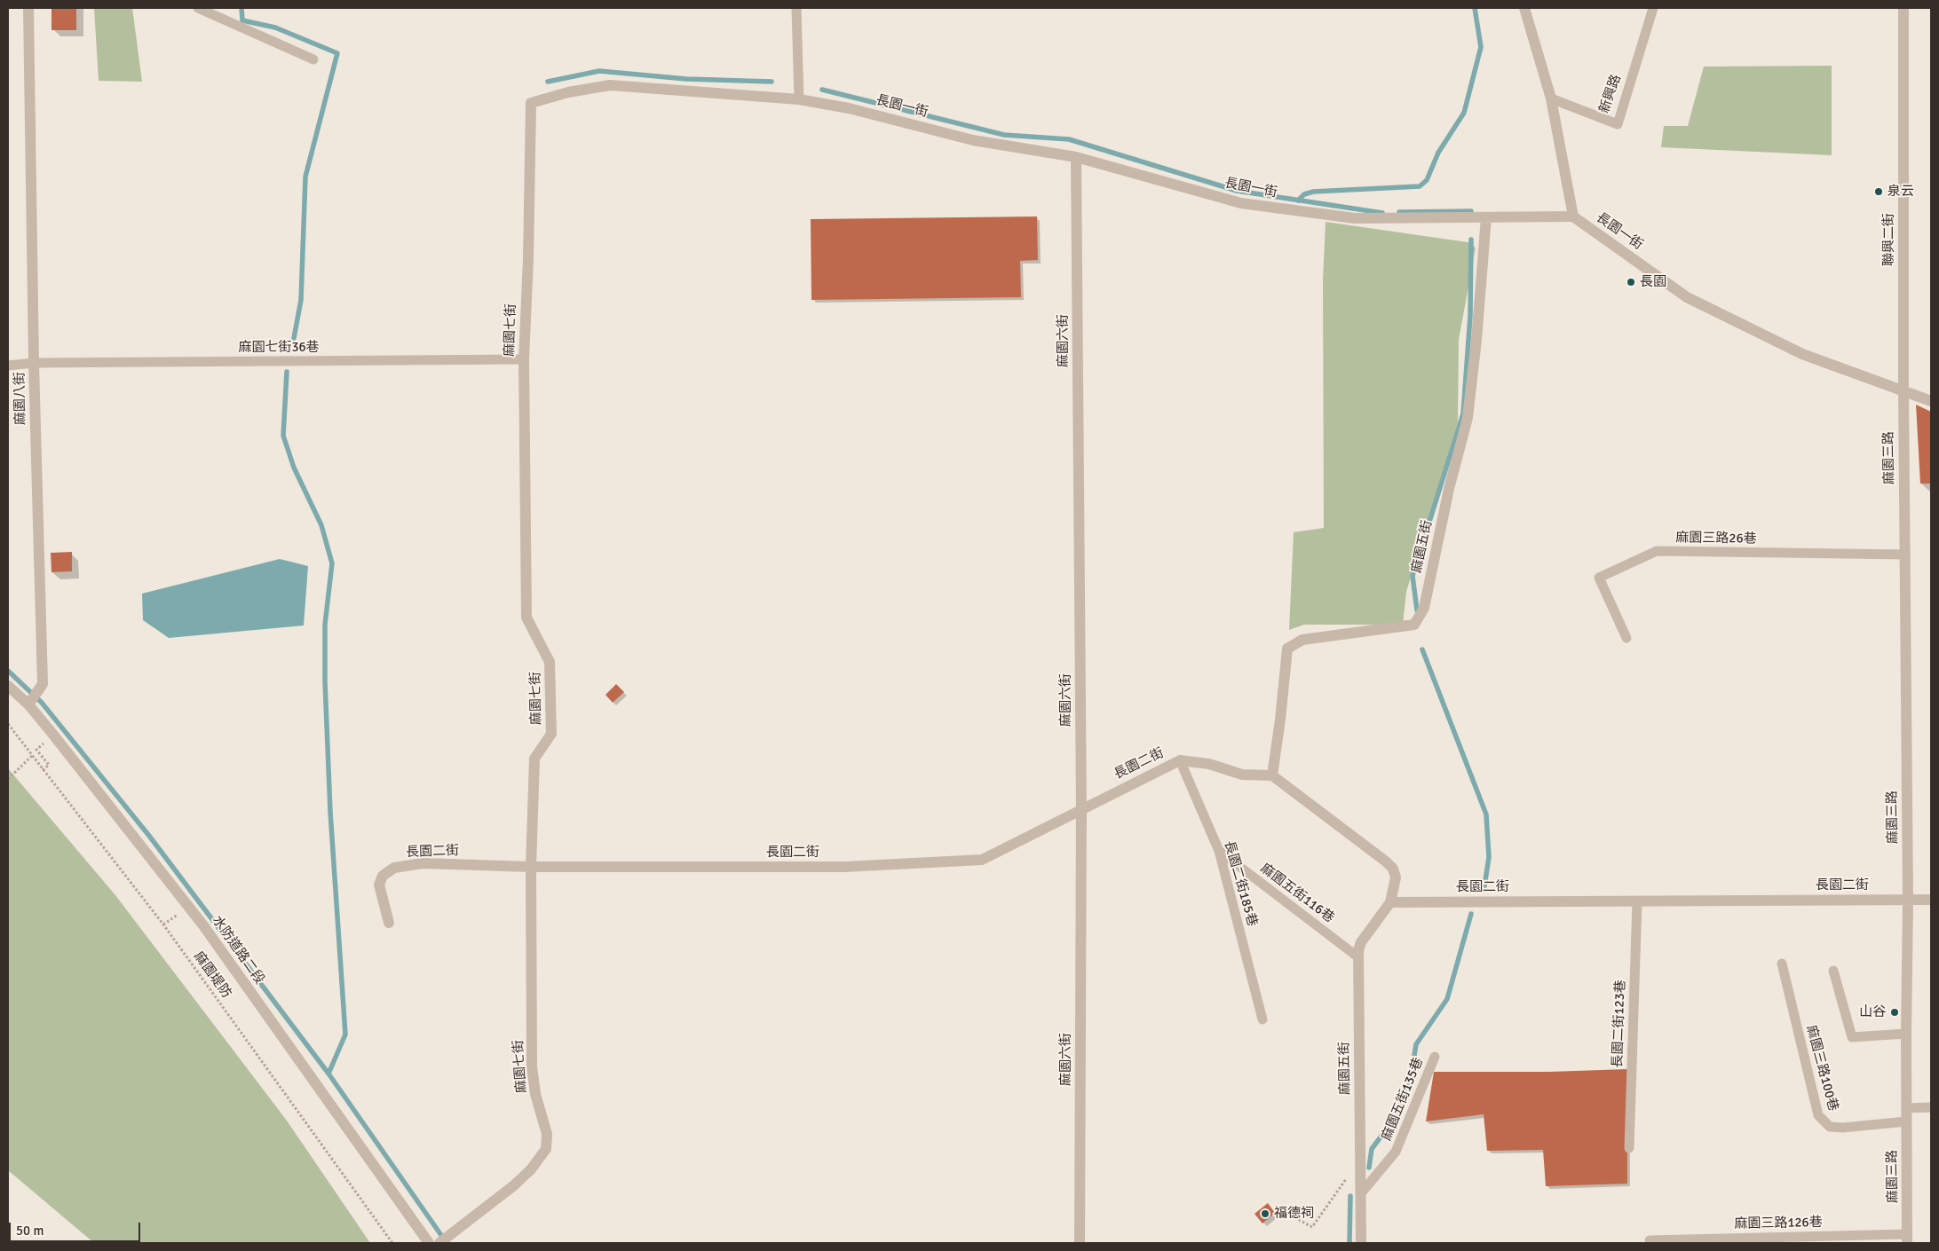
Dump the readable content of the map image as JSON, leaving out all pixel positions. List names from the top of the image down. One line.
{"streets":{"street":["長園一街","聯興二街","麻園七街","麻園六街","麻園八街","麻園三路","麻園五街","長園二街","水防道路二段"],"lane":["新興路","麻園七街36巷","麻園三路26巷","長園二街185巷","麻園五街116巷","長園二街123巷","麻園三路100巷","麻園五街135巷","麻園三路126巷"],"path":["麻園堤防"]},"crossings":[["長園一街","聯興二街"],["長園一街","麻園七街"],["長園一街","麻園六街"],["長園一街","麻園三路"],["長園一街","麻園五街"],["聯興二街","麻園三路"],["麻園七街","麻園七街36巷"],["麻園七街","長園二街"],["麻園六街","長園二街"],["麻園七街36巷","麻園八街"],["麻園八街","水防道路二段"],["麻園三路","麻園三路26巷"],["麻園三路","長園二街"],["麻園三路","麻園三路100巷"],["麻園三路","麻園三路126巷"],["麻園五街","長園二街"],["麻園五街","麻園五街116巷"],["麻園五街","麻園五街135巷"],["長園二街","長園二街185巷"],["長園二街","長園二街123巷"],["長園二街185巷","麻園五街116巷"]],"places":["泉云","長園","山谷","福德祠"],"scale_bar":"50 m"}
